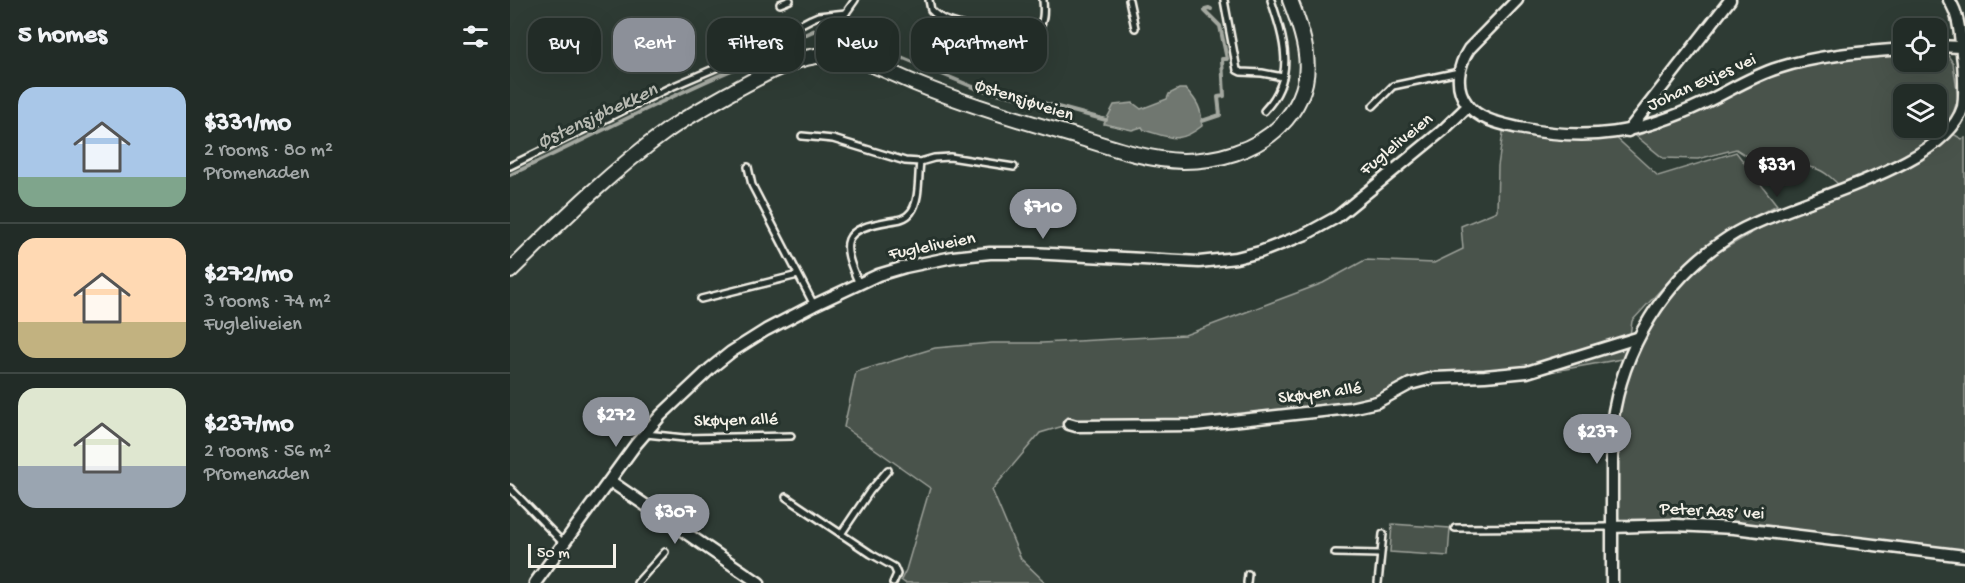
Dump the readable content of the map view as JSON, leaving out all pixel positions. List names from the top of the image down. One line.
{"streets":{"main road":["Østensjøveien"],"street":["Johan Evjes vei","Fugleliveien","Skøyen allé","Peter Aas’ vei"]},"crossings":[["Johan Evjes vei","Fugleliveien"],["Fugleliveien","Skøyen allé"]],"water":["Østensjøbekken"],"scale_bar":"50 m","page":{"heading":"5 homes","chip":["Buy","Rent","Filters","New","Apartment"],"list":[{"name":"$331/mo","note":"2 rooms · 80 m² · Promenaden"},{"name":"$272/mo","note":"3 rooms · 74 m² · Fugleliveien"},{"name":"$237/mo","note":"2 rooms · 56 m² · Promenaden"}],"price":["$331","$710","$272","$237","$307"],"scale":"50 m"}}
